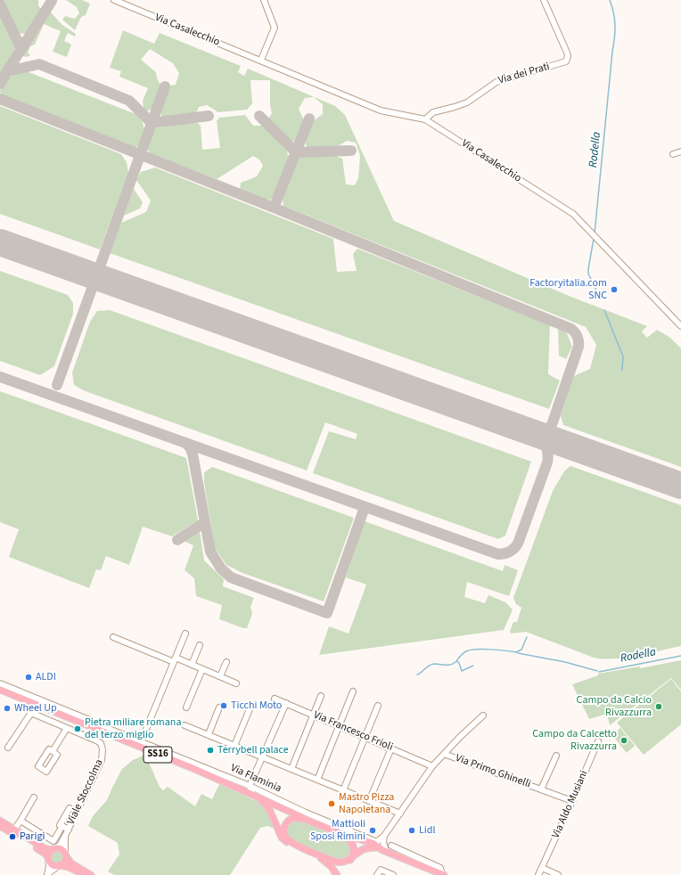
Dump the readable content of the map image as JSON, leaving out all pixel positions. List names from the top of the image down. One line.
{"streets":{"main road":["SS16","Via Flaminia"],"street":["Via Casalecchio","Via dei Prati","Via Francesco Frioli","Via Primo Ghinelli","Viale Stoccolma","Via Aldo Musiani"]},"crossings":[["Via Casalecchio","Via dei Prati"],["Via Primo Ghinelli","Via Aldo Musiani"]],"water":["Rodella"],"places":["Factoryitalia.com SNC","ALDI","Ticchi Moto","Campo da Calcio Rivazzurra","Wheel Up","Pietra miliare romana del terzo miglio","Campo da Calcetto Rivazzurra","Terrybell palace","Mastro Pizza Napoletana","Mattioli Sposi Rimini","Lidl","Parigi"]}
